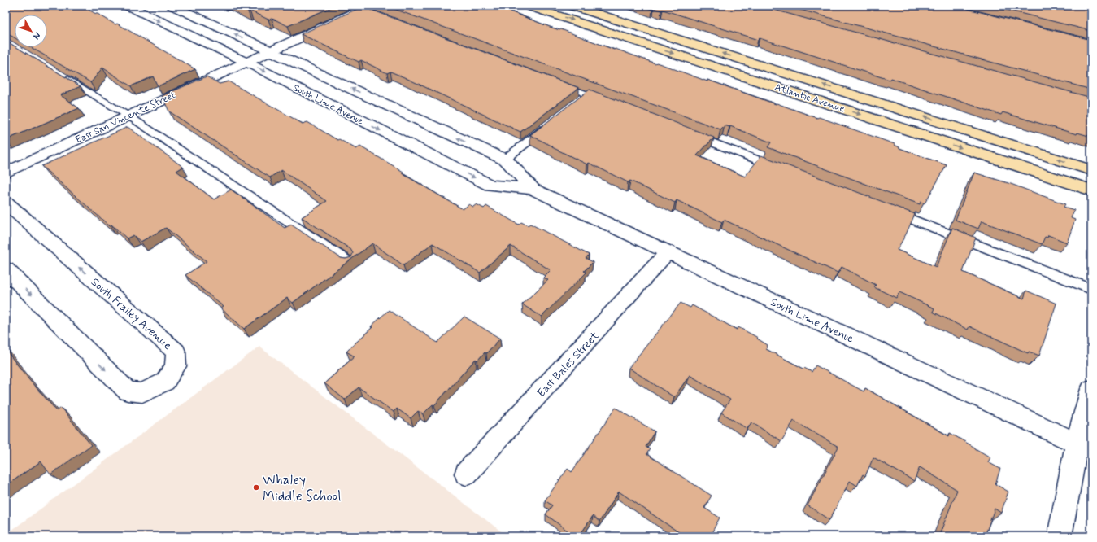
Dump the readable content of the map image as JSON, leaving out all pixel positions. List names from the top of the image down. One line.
{"streets":{"main road":["Atlantic Avenue"],"street":["South Lime Avenue","East San Vincente Street","South Frailey Avenue","East Bales Street"]},"crossings":[["South Lime Avenue","East San Vincente Street"],["South Lime Avenue","East Bales Street"]],"places":["Whaley Middle School"],"north":"bottom right"}
